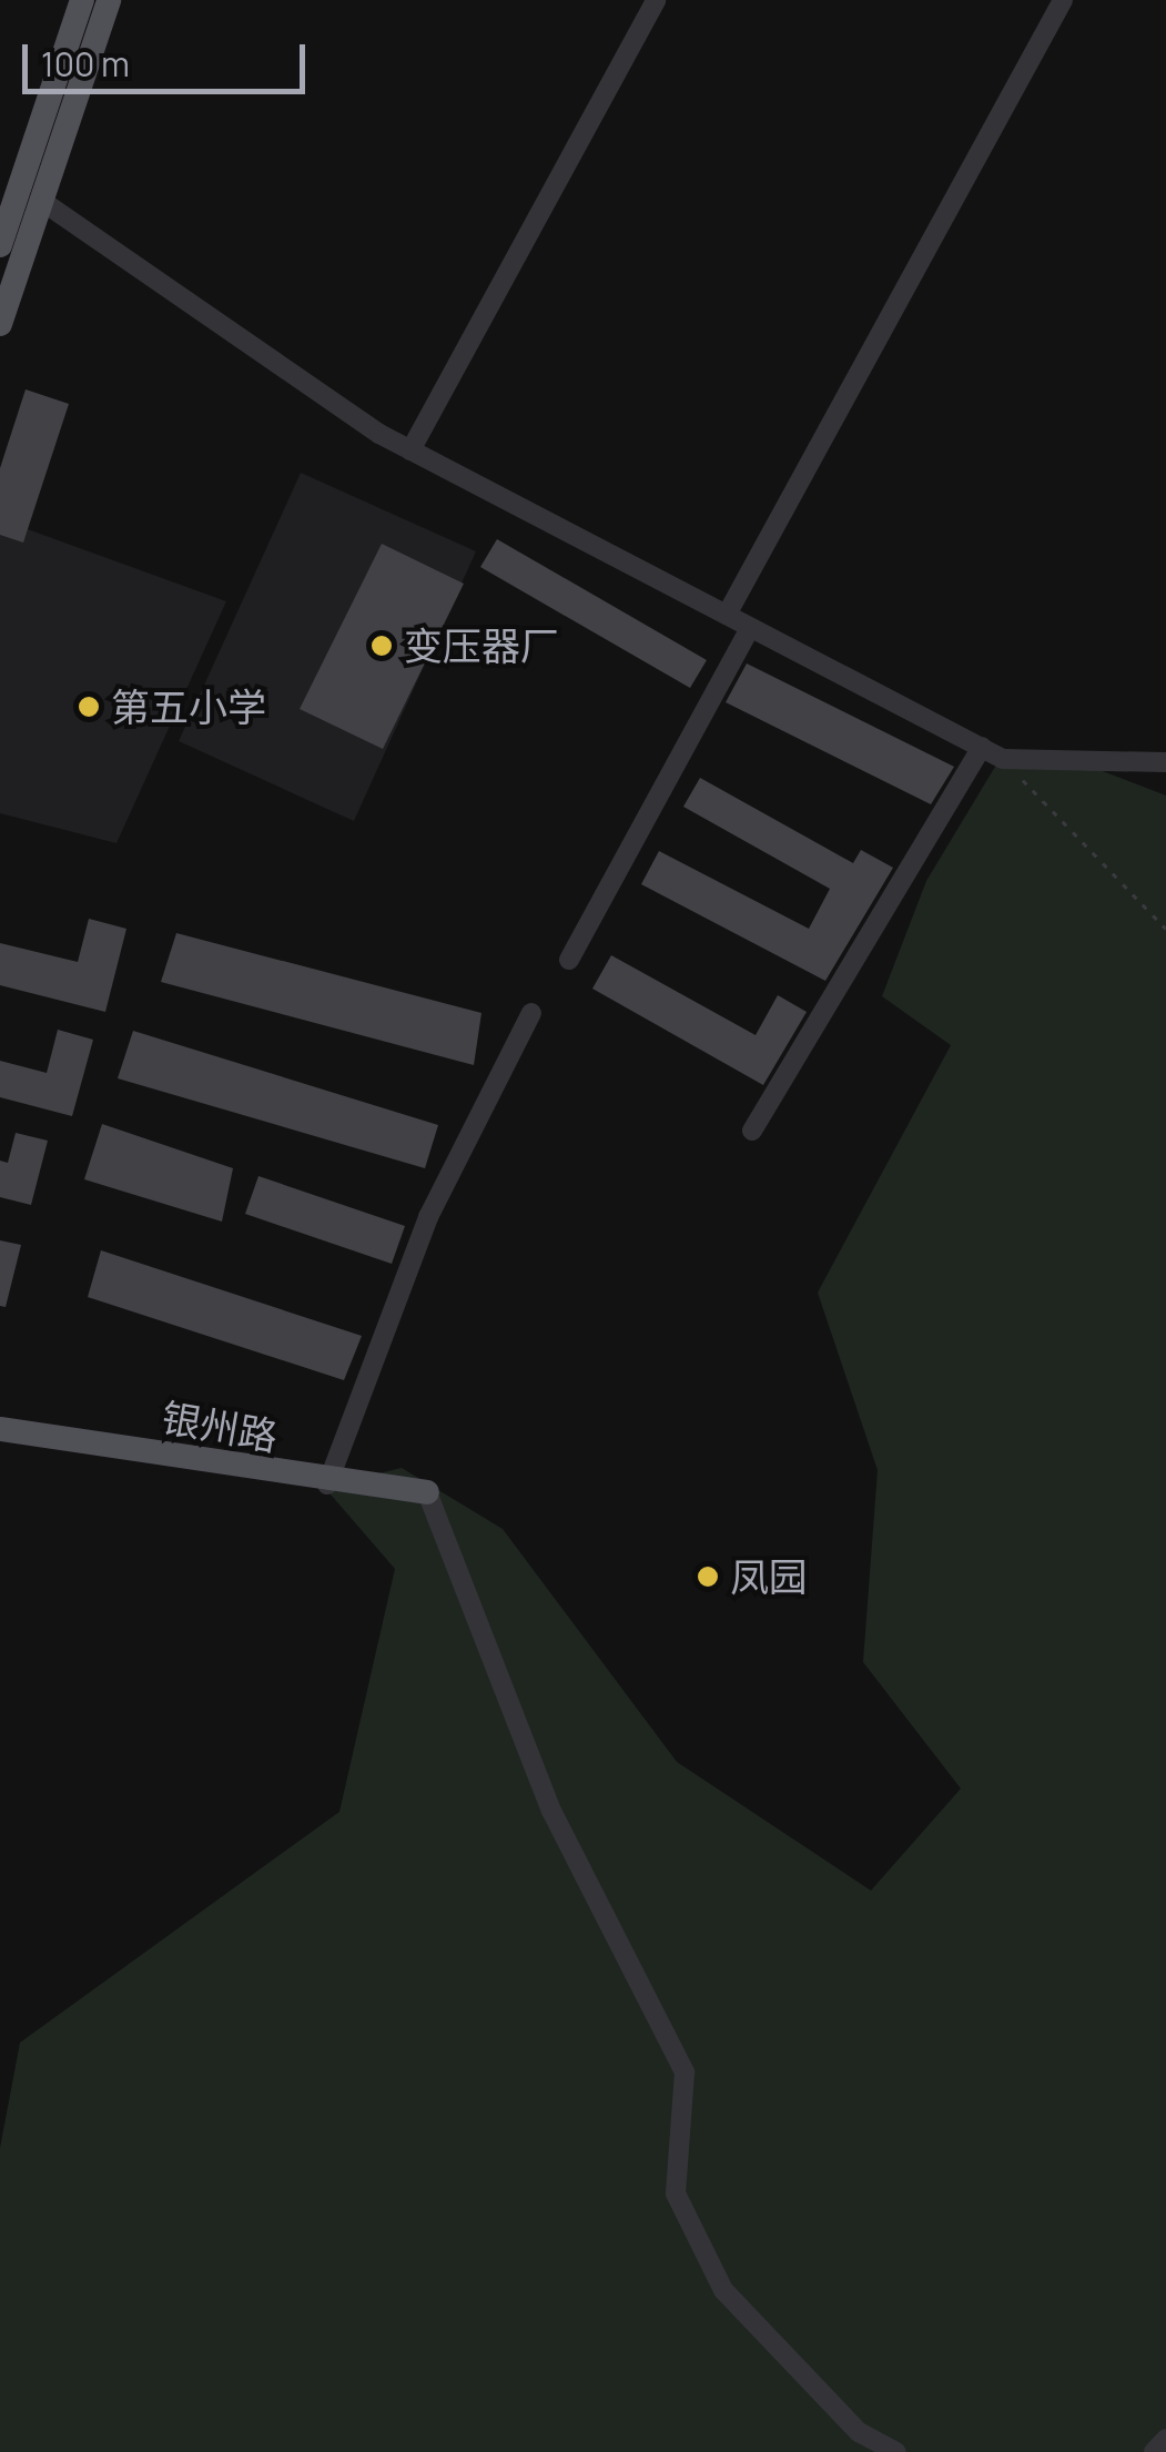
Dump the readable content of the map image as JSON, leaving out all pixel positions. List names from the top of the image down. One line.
{"streets":{"main road":["银州路"]},"places":["变压器厂","第五小学","凤园"],"scale_bar":"100 m"}
